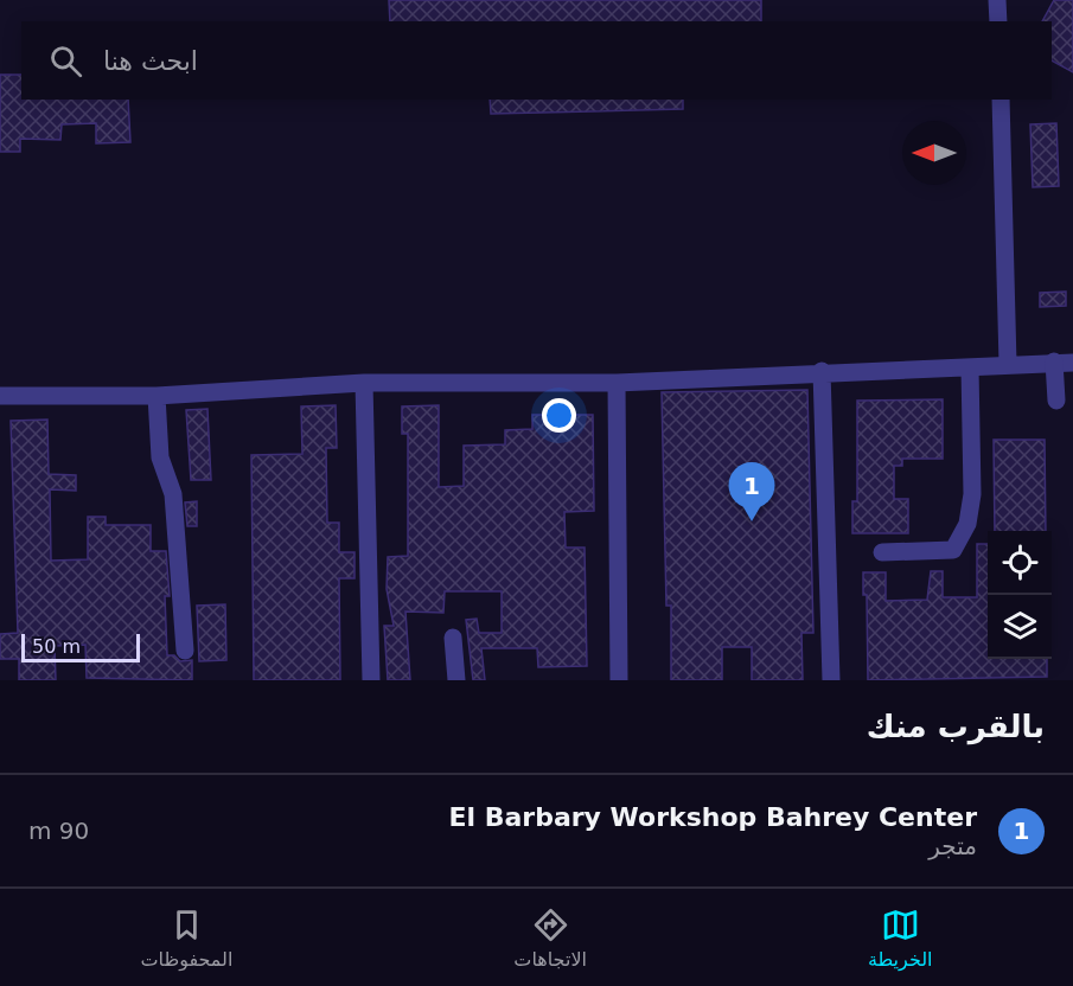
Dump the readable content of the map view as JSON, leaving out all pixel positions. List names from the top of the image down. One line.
{"scale_bar":"50 m","north":"left","page":{"search":"ابحث هنا","pins":"1","scale":"50 m","heading":"بالقرب منك","list":[{"mark":"1","name":"El Barbary Workshop Bahrey Center","note":"متجر","value":"90 m"}],"nav":["الخريطة","الاتجاهات","المحفوظات"]}}
